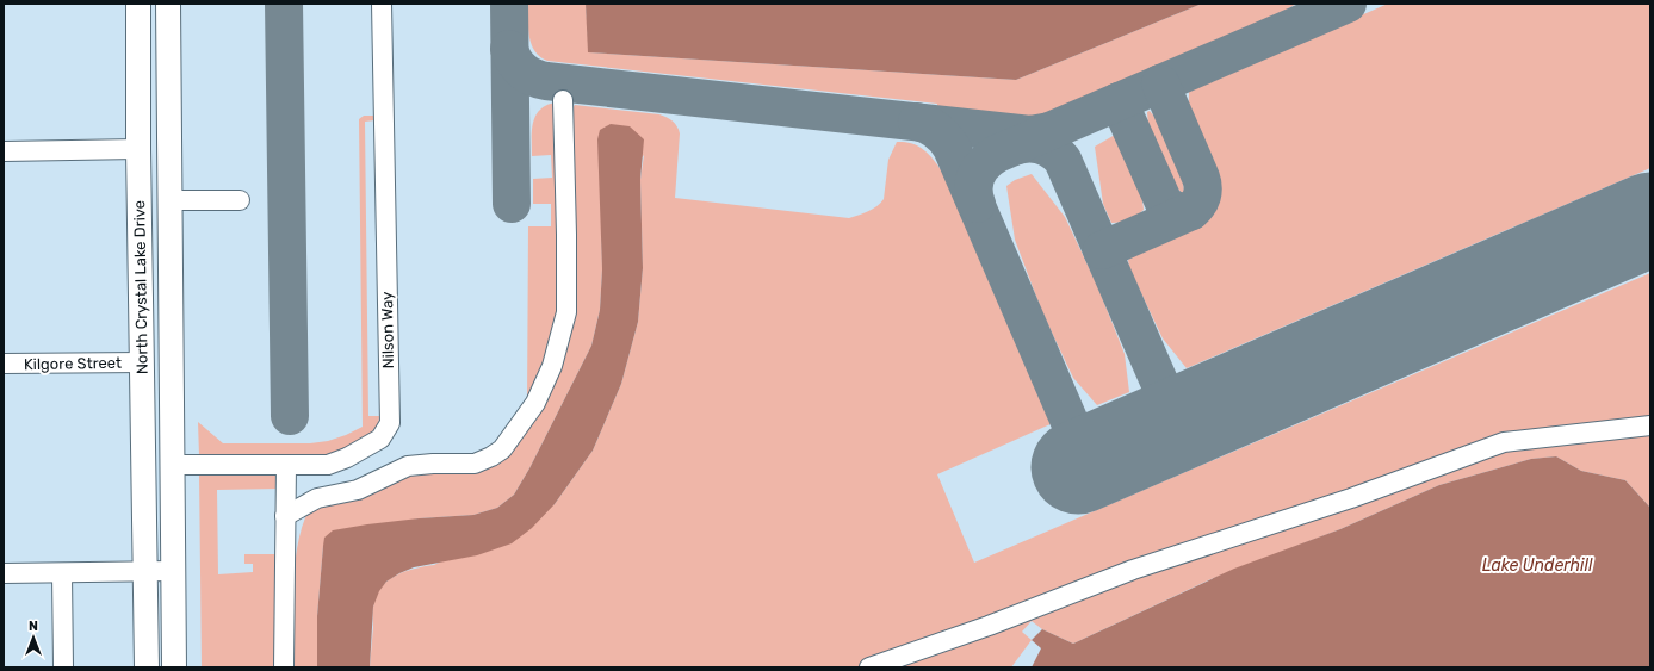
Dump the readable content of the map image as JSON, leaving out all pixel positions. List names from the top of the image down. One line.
{"streets":{"main road":["North Crystal Lake Drive"],"street":["Nilson Way","Kilgore Street"]},"crossings":[["North Crystal Lake Drive","Nilson Way"],["North Crystal Lake Drive","Kilgore Street"]],"water":["Lake Underhill"],"north":"top"}
